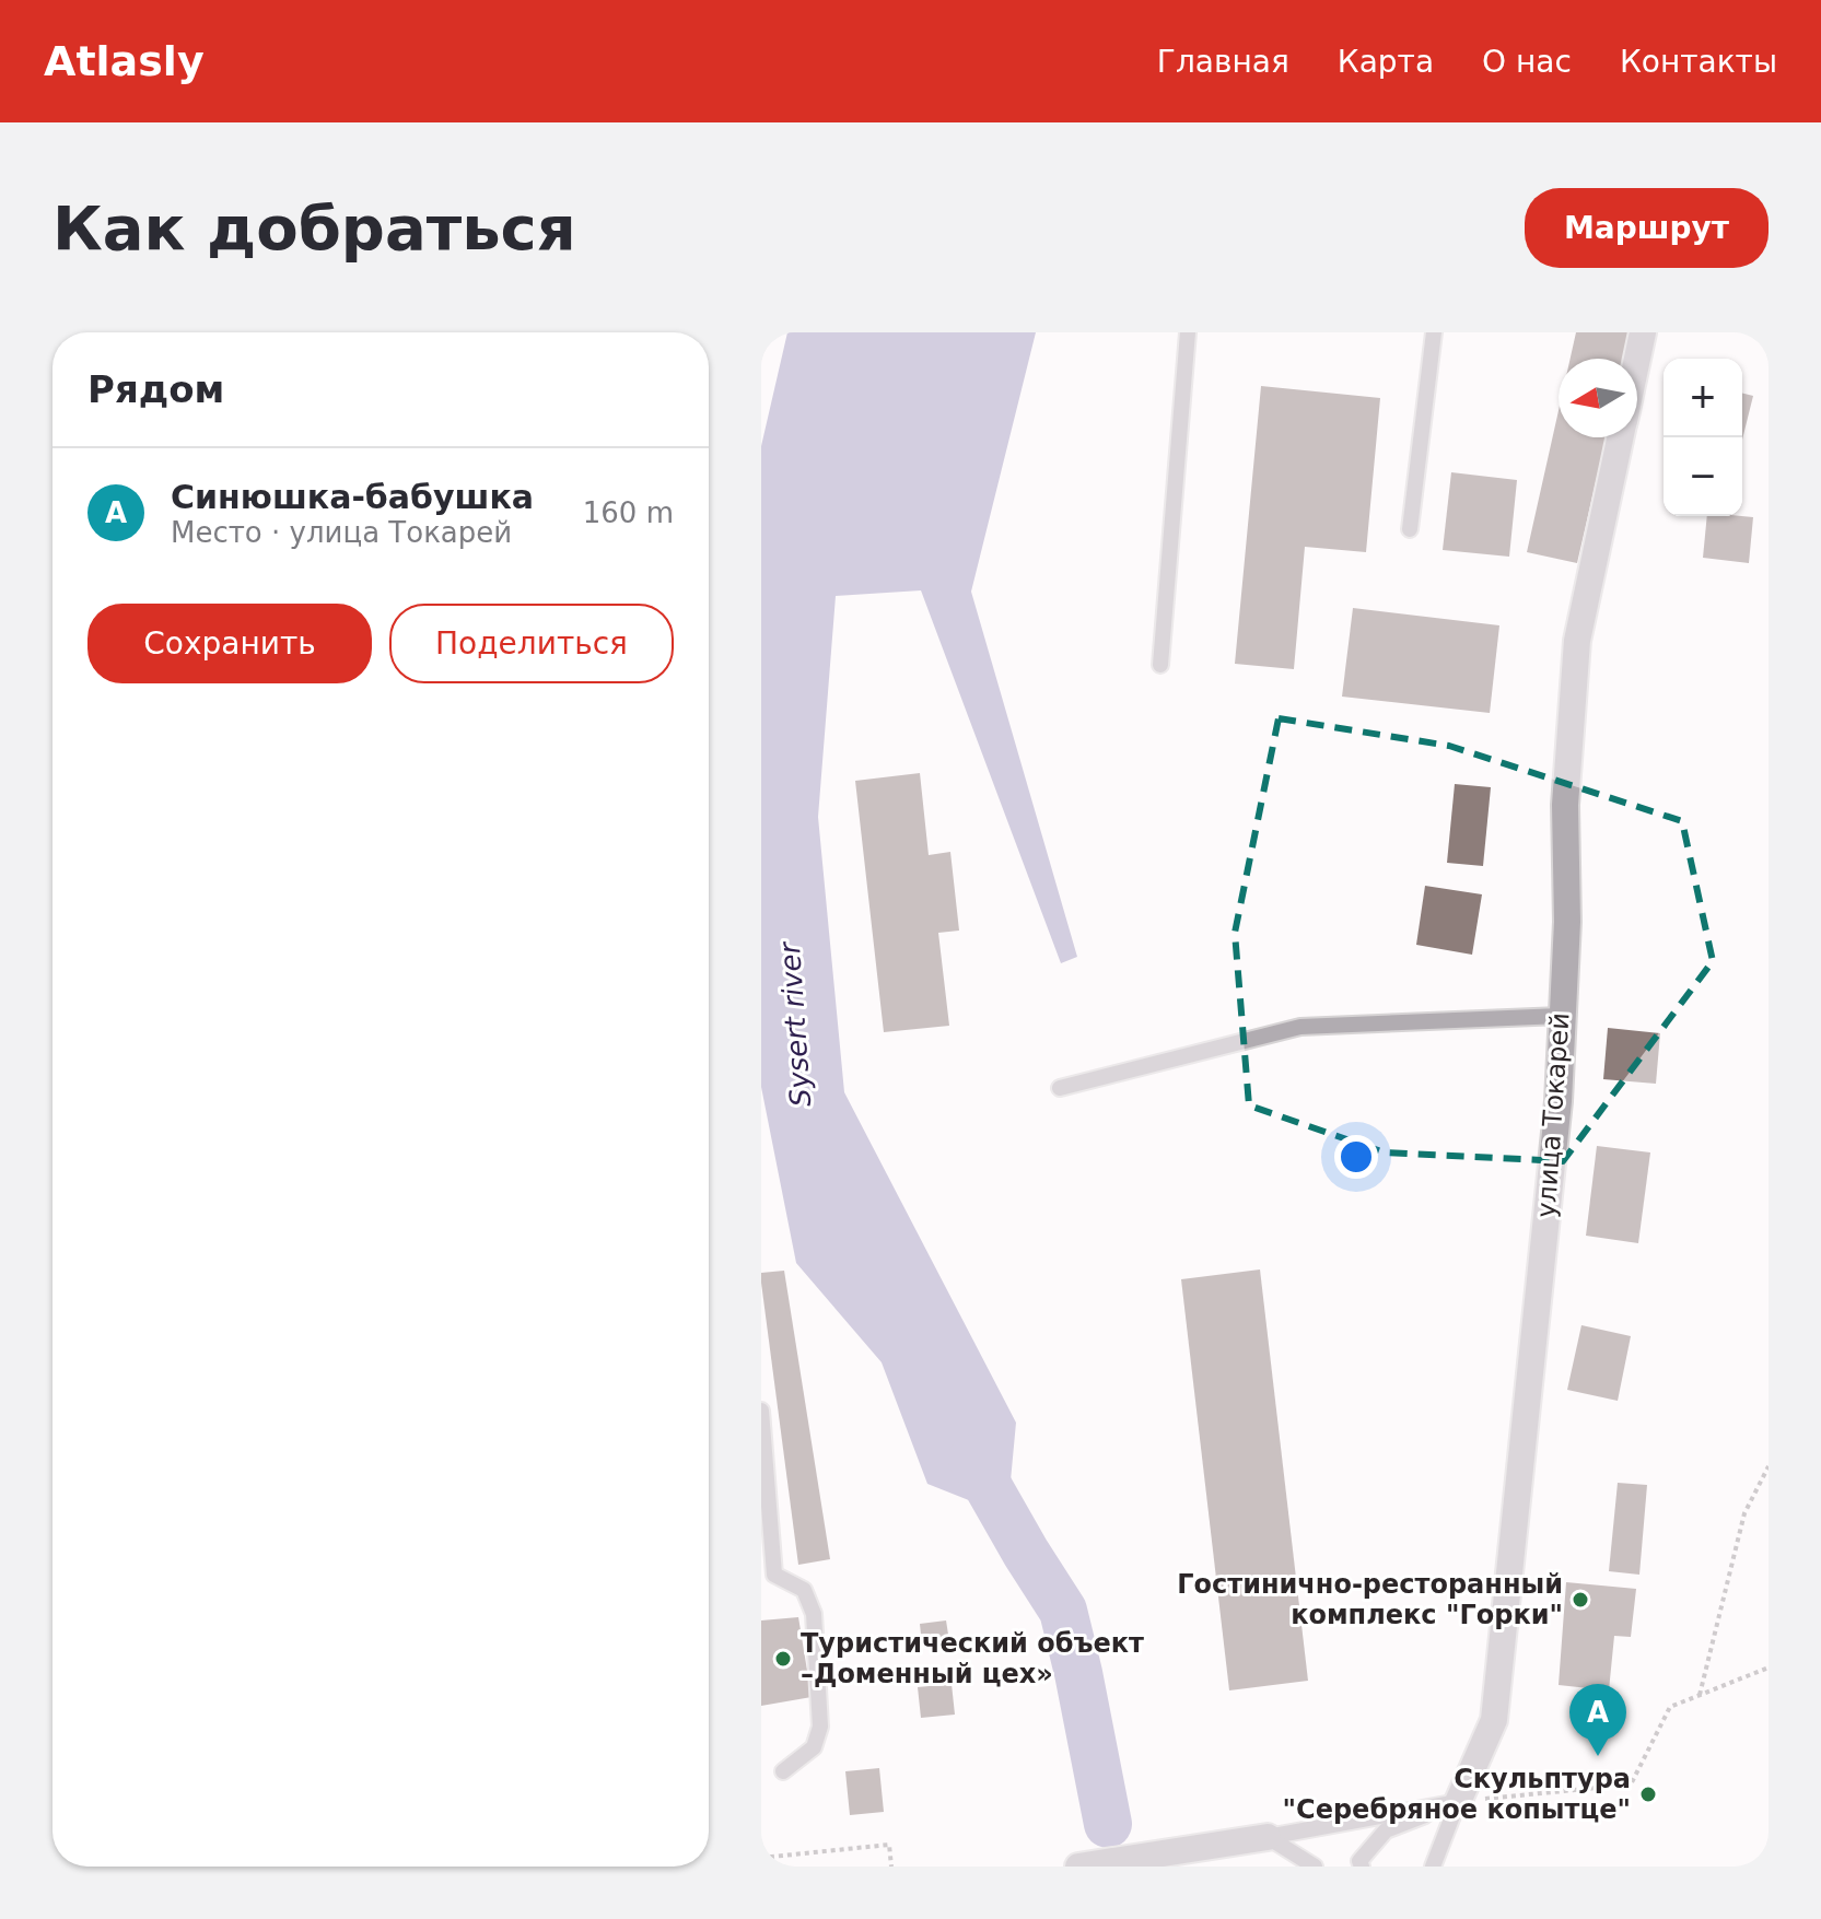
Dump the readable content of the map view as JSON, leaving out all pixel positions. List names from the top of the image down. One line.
{"streets":{"street":["улица Токарей"]},"water":["Sysert river"],"places":["Гостинично-ресторанный комплекс \"Горки\"","Туристический объект –Доменный цех»","Скульптура \"Серебряное копытце\""],"north":"left","page":{"header":"Atlasly","nav":["Главная","Карта","О нас","Контакты"],"buttons":["Маршрут",["Сохранить","Поделиться"]],"title":"Как добраться","heading":"Рядом","map_buttons":["+","−"],"list":[{"mark":"A","name":"Синюшка-бабушка","note":"Место · улица Токарей","value":"160 m"}],"pins":"A"}}
